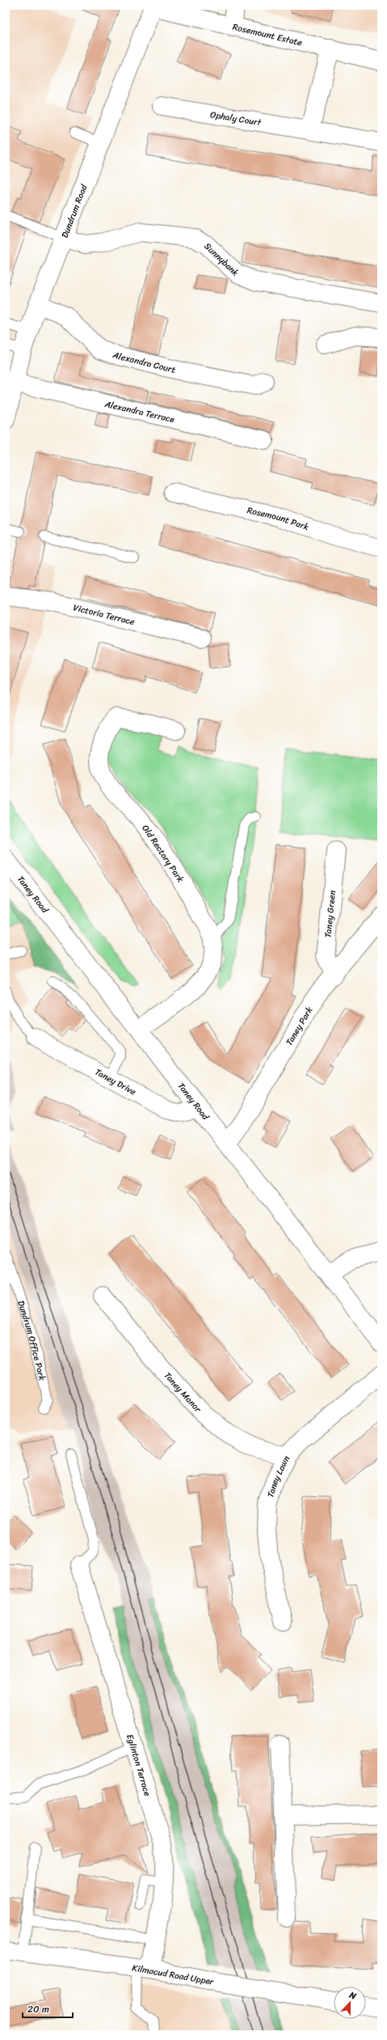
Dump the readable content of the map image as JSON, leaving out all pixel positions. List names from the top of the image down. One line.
{"streets":{"street":["Rosemount Estate","Ophaly Court","Dundrum Road","Sunnybank","Alexandra Court","Alexandra Terrace","Rosemount Park","Victoria Terrace","Old Rectory Park","Taney Road","Taney Green","Taney Park","Taney Drive","Taney Manor","Taney Lawn","Eglinton Terrace","Kilmacud Road Upper"],"lane":["Dundrum Office Park"]},"crossings":[["Rosemount Estate","Dundrum Road"],["Dundrum Road","Sunnybank"],["Dundrum Road","Alexandra Court"],["Dundrum Road","Alexandra Terrace"],["Old Rectory Park","Taney Road"],["Taney Road","Taney Park"],["Taney Road","Taney Drive"],["Taney Green","Taney Park"],["Taney Manor","Taney Lawn"],["Eglinton Terrace","Kilmacud Road Upper"]],"scale_bar":"20 m","north":"top"}
